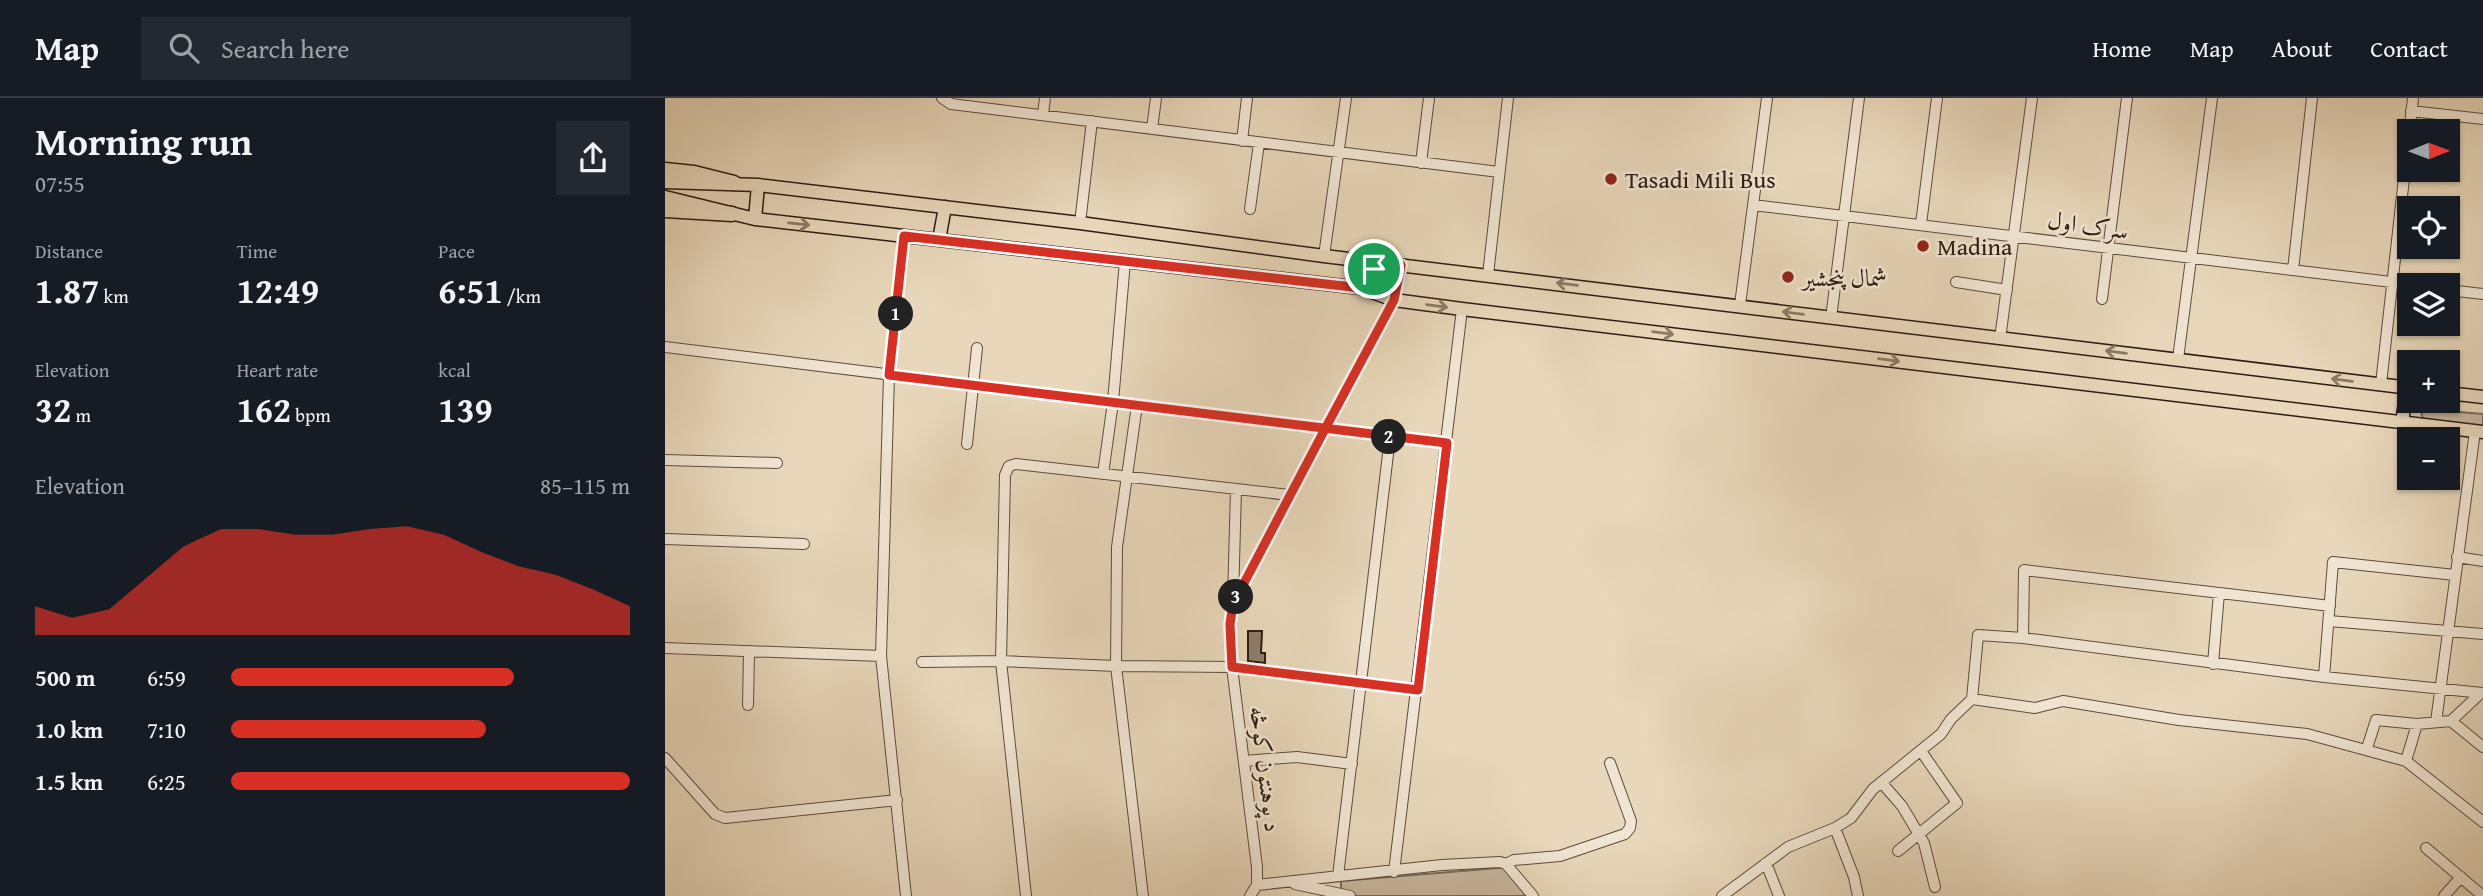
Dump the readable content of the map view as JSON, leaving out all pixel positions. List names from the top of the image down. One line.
{"streets":{"street":["سرک‌ اول","د پوهنتون کوڅه"]},"places":["Tasadi Mili Bus","Madina","شمال پنجشیر"],"north":"right","page":{"header":"Map","search":"Search here","nav":["Home","Map","About","Contact"],"heading":["Morning run","07:55"],"map_buttons":["+","−"],"stats":[["Distance","1.87 km"],["Time","12:49"],["Pace","6:51 /km"],["Elevation","32 m"],["Heart rate","162 bpm"],["kcal","139"]],"pins":["1","2","3"],"chart":["Elevation","85–115 m"],"list":[{"name":"500 m","note":"6:59"},{"name":"1.0 km","note":"7:10"},{"name":"1.5 km","note":"6:25"}]}}
